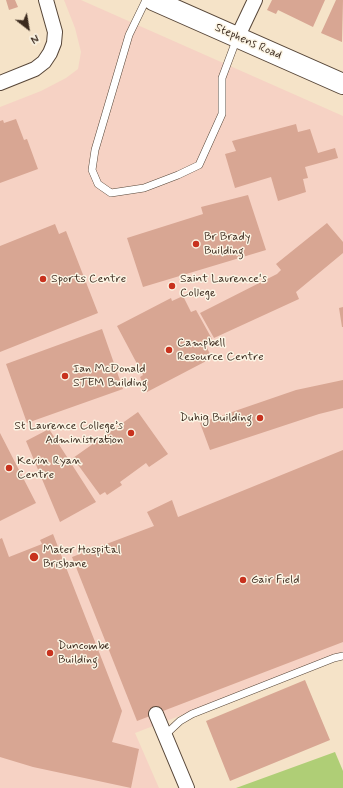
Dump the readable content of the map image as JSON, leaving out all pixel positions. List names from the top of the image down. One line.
{"streets":{"street":["Stephens Road"]},"places":["Br Brady Building","Sports Centre","Saint Laurence's College","Campbell Resource Centre","Ian McDonald STEM Building","Duhig Building","St Laurence College’s Administration","Kevin Ryan Centre","Mater Hospital Brisbane","Gair Field","Duncombe Building"],"north":"bottom right"}
